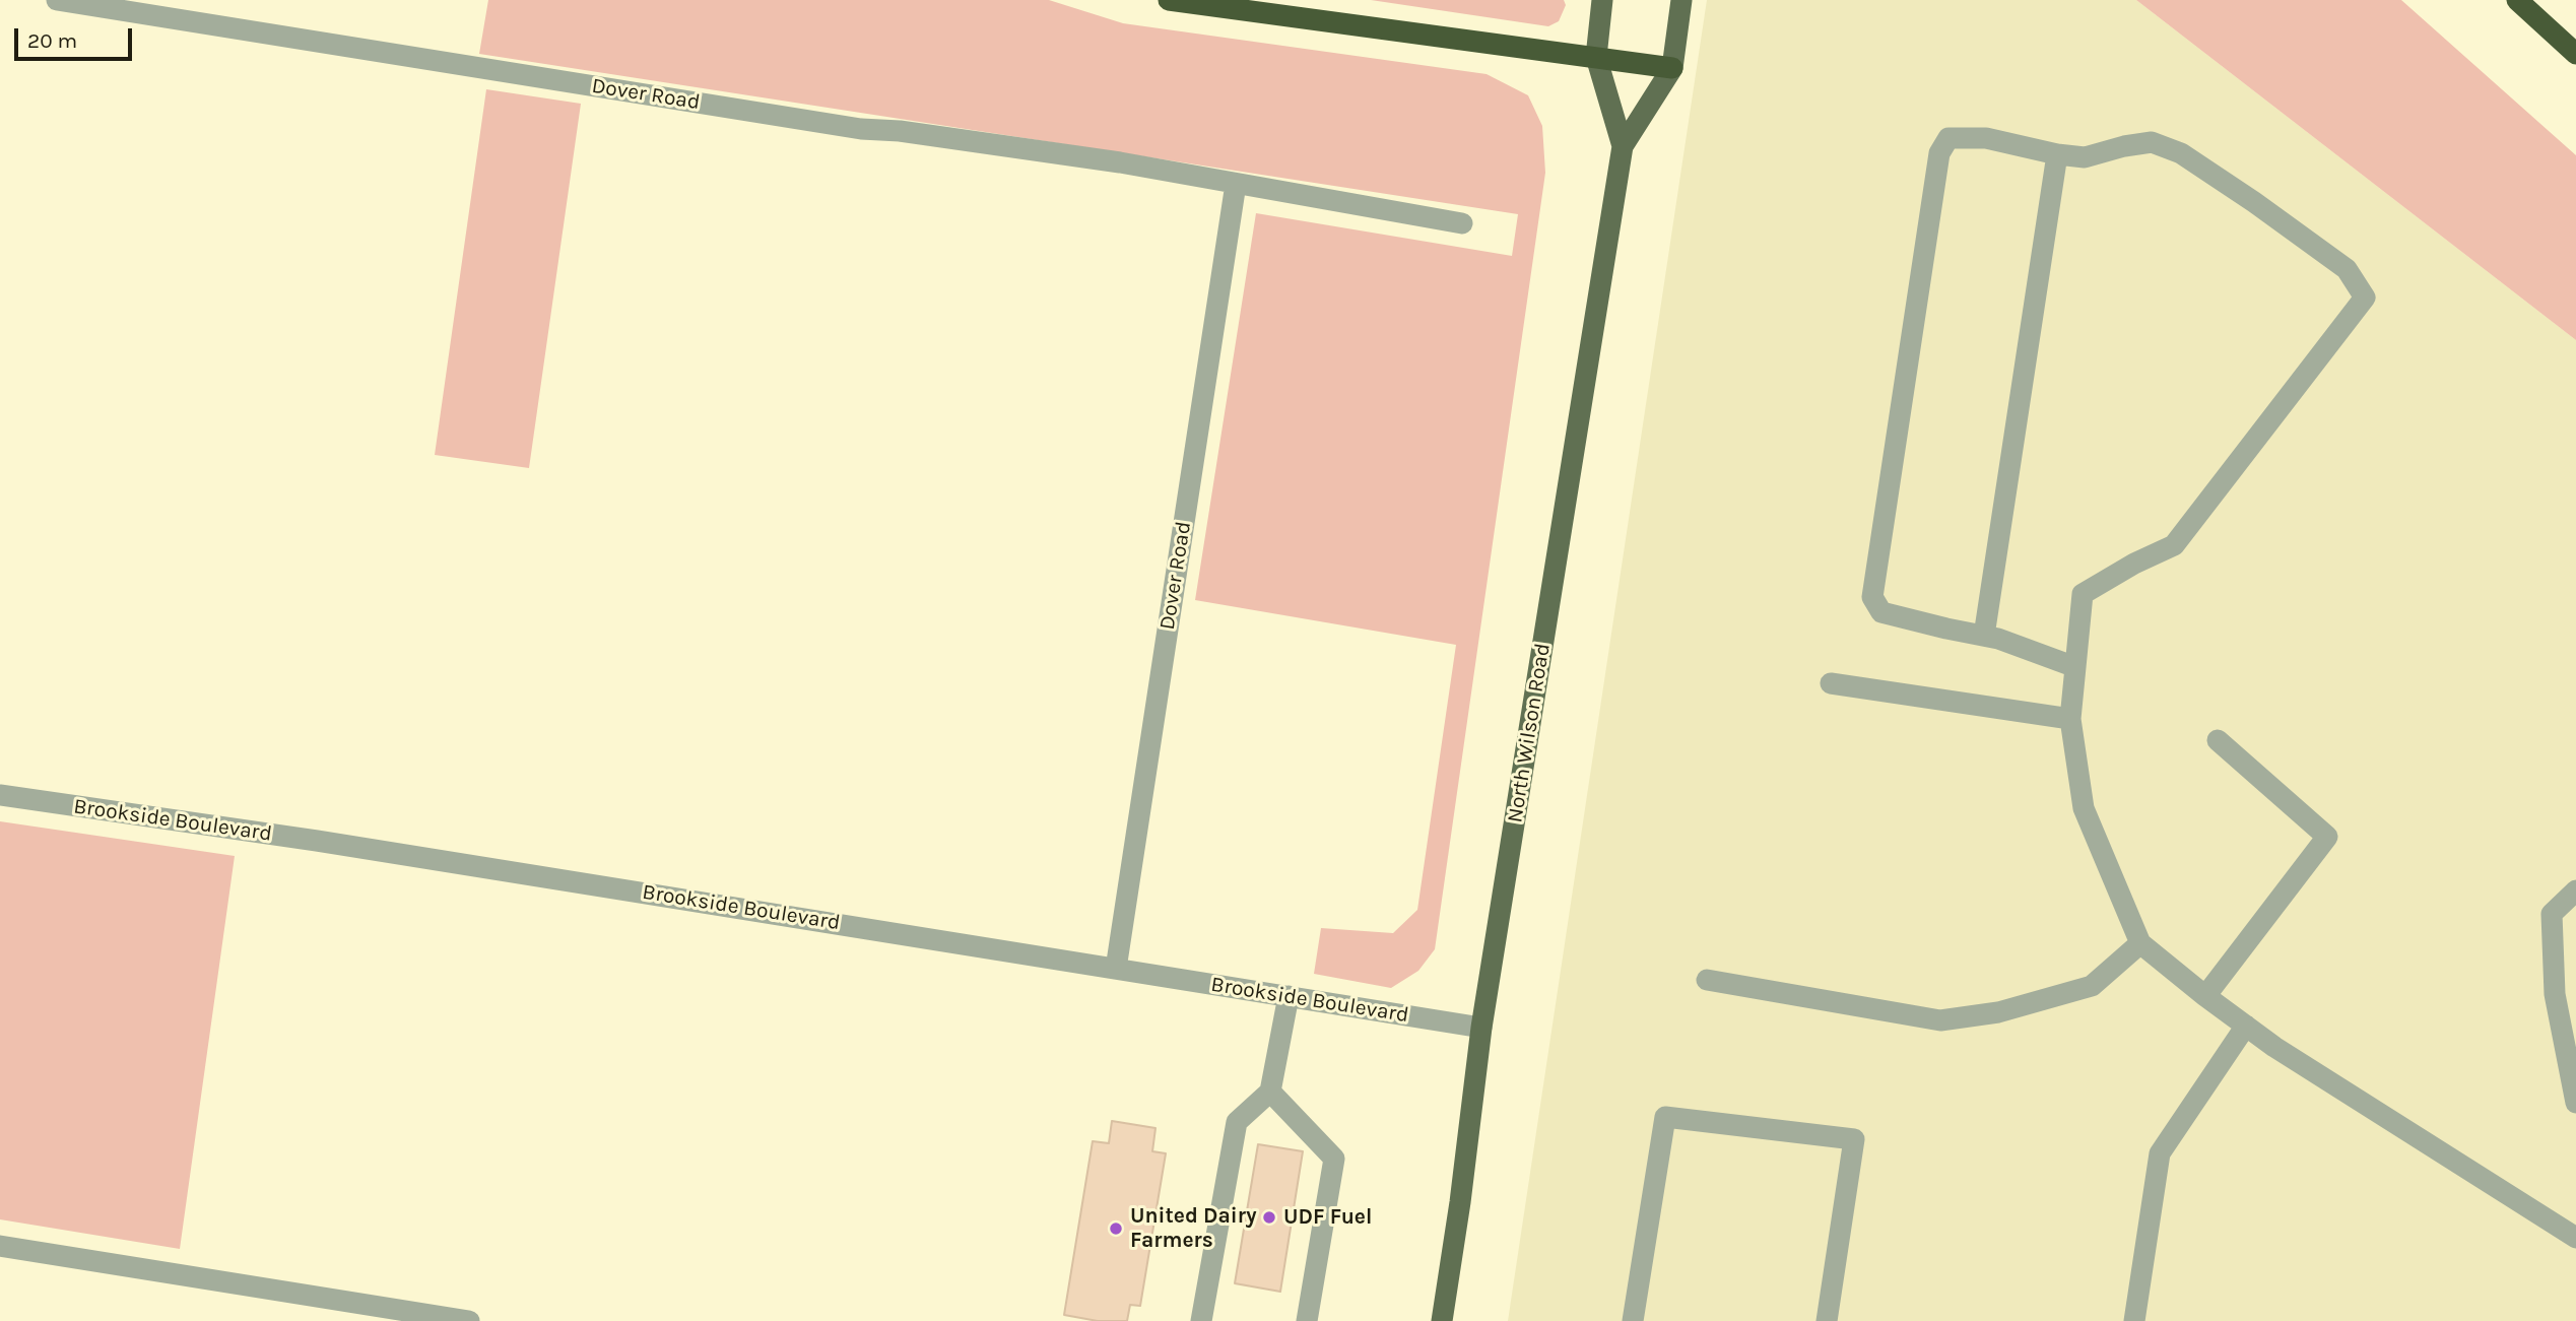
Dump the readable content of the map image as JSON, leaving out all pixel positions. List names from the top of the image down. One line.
{"streets":{"main road":["North Wilson Road"],"street":["Dover Road","Brookside Boulevard"]},"crossings":[["Dover Road","Brookside Boulevard"],["North Wilson Road","Brookside Boulevard"]],"places":["UDF Fuel","United Dairy Farmers"],"scale_bar":"20 m"}
